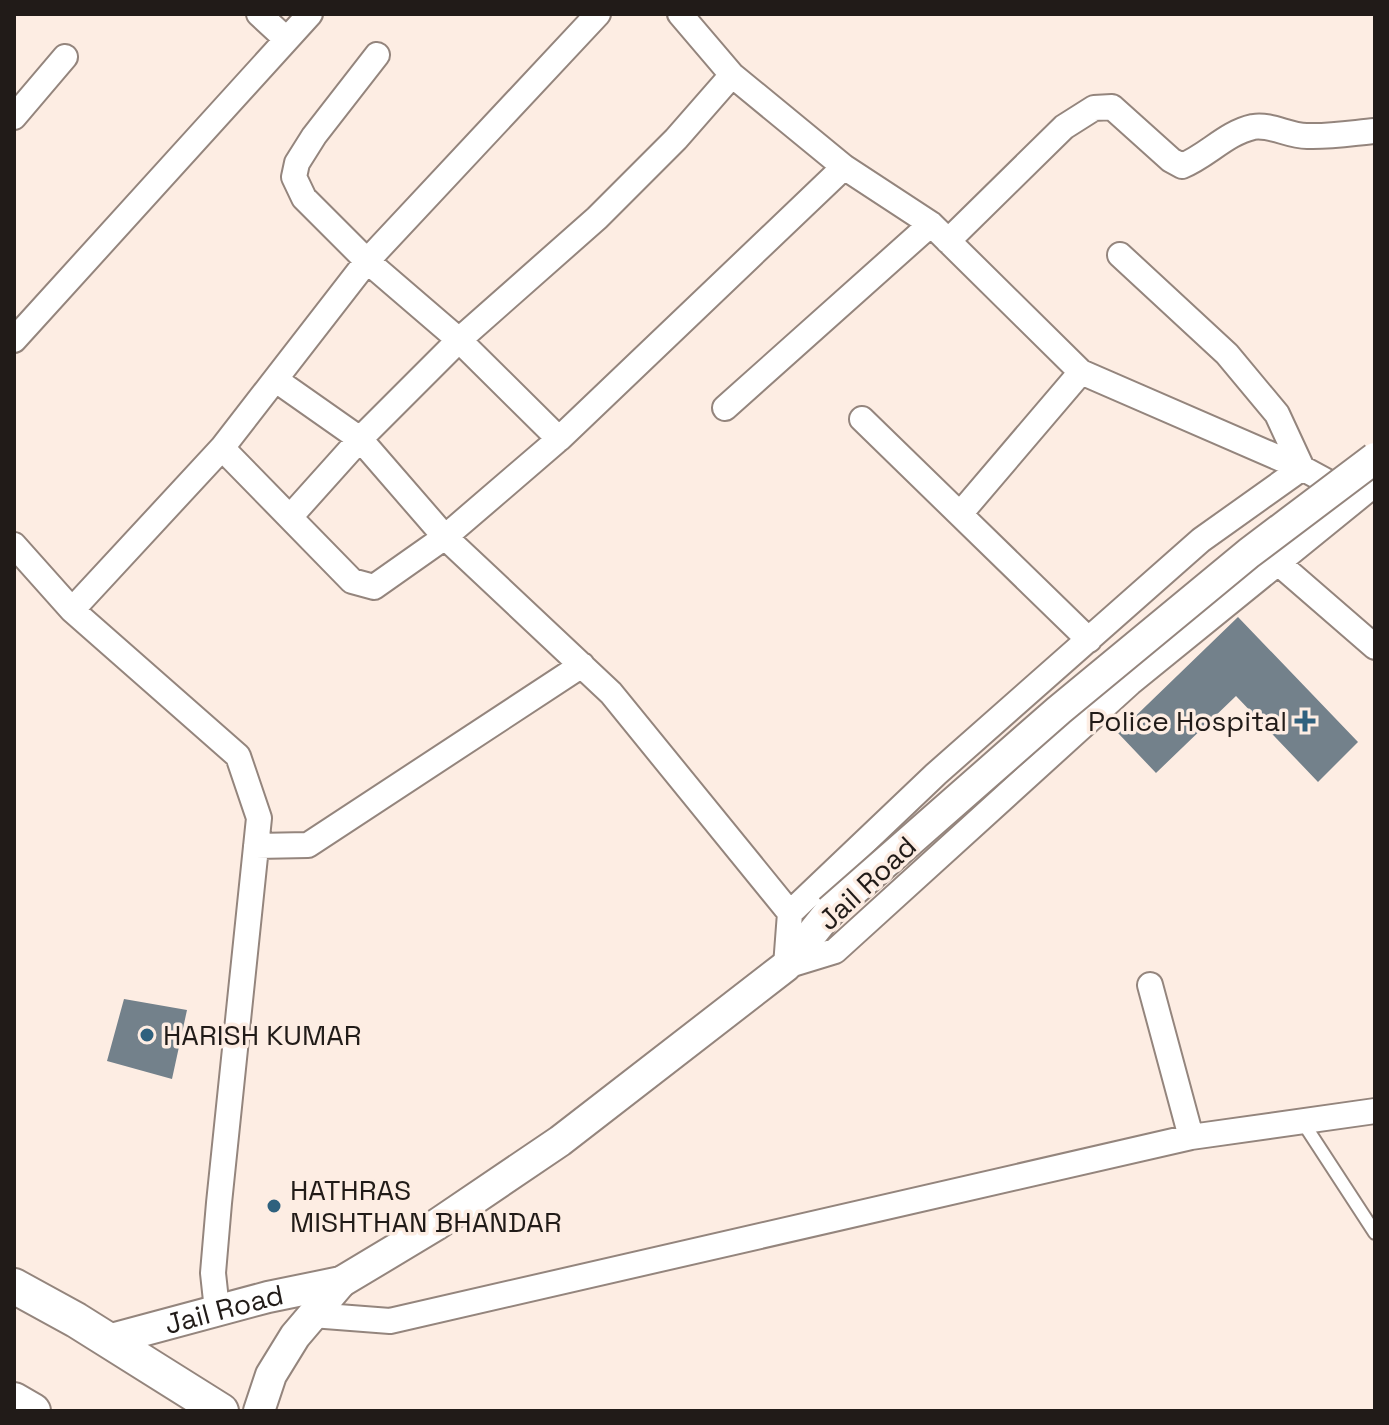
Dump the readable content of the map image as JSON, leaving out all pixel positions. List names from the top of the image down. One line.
{"streets":{"street":["Jail Road"]},"places":{"health":["Police Hospital"],"other":["HARISH KUMAR","HATHRAS MISHTHAN BHANDAR"]}}
